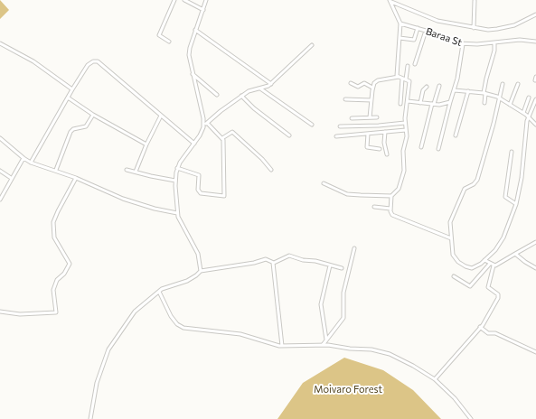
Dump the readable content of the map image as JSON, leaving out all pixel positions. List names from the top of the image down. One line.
{"streets":{"street":["Baraa St"]},"parks":["Moivaro Forest"]}
